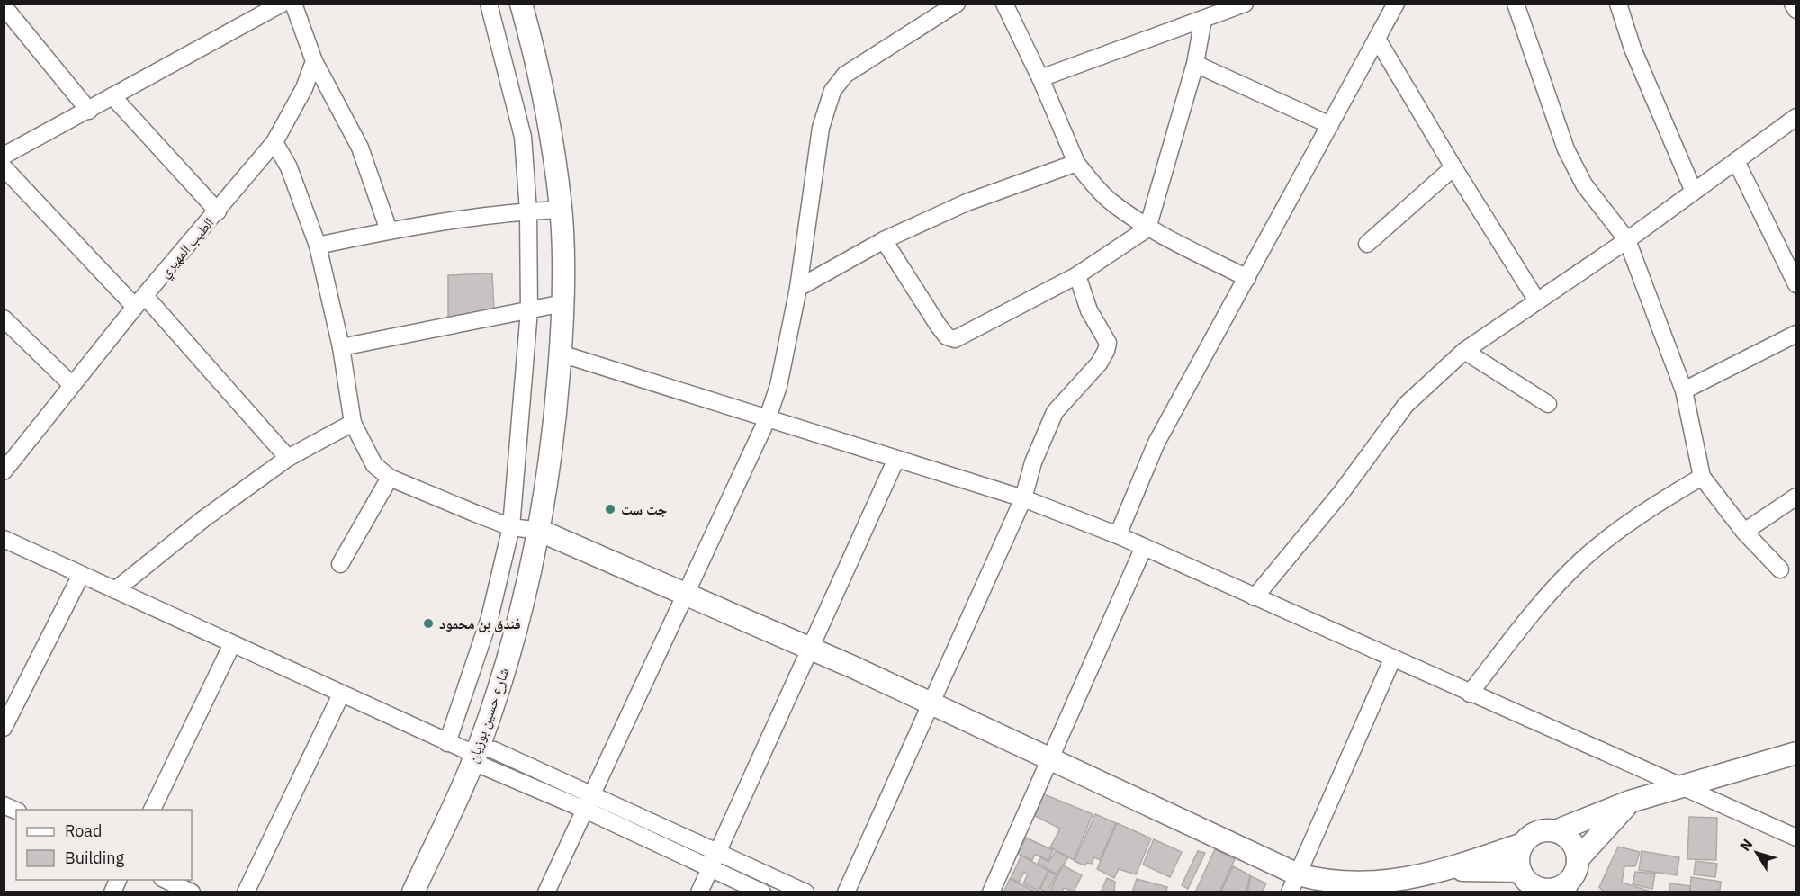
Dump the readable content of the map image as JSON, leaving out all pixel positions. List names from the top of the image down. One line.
{"streets":{"main road":["شارع حسين بوزيان"],"street":["الطيب المهيري"]},"places":["جت ست","فندق بن محمود"],"legend":["Road","Building"],"north":"top left"}
